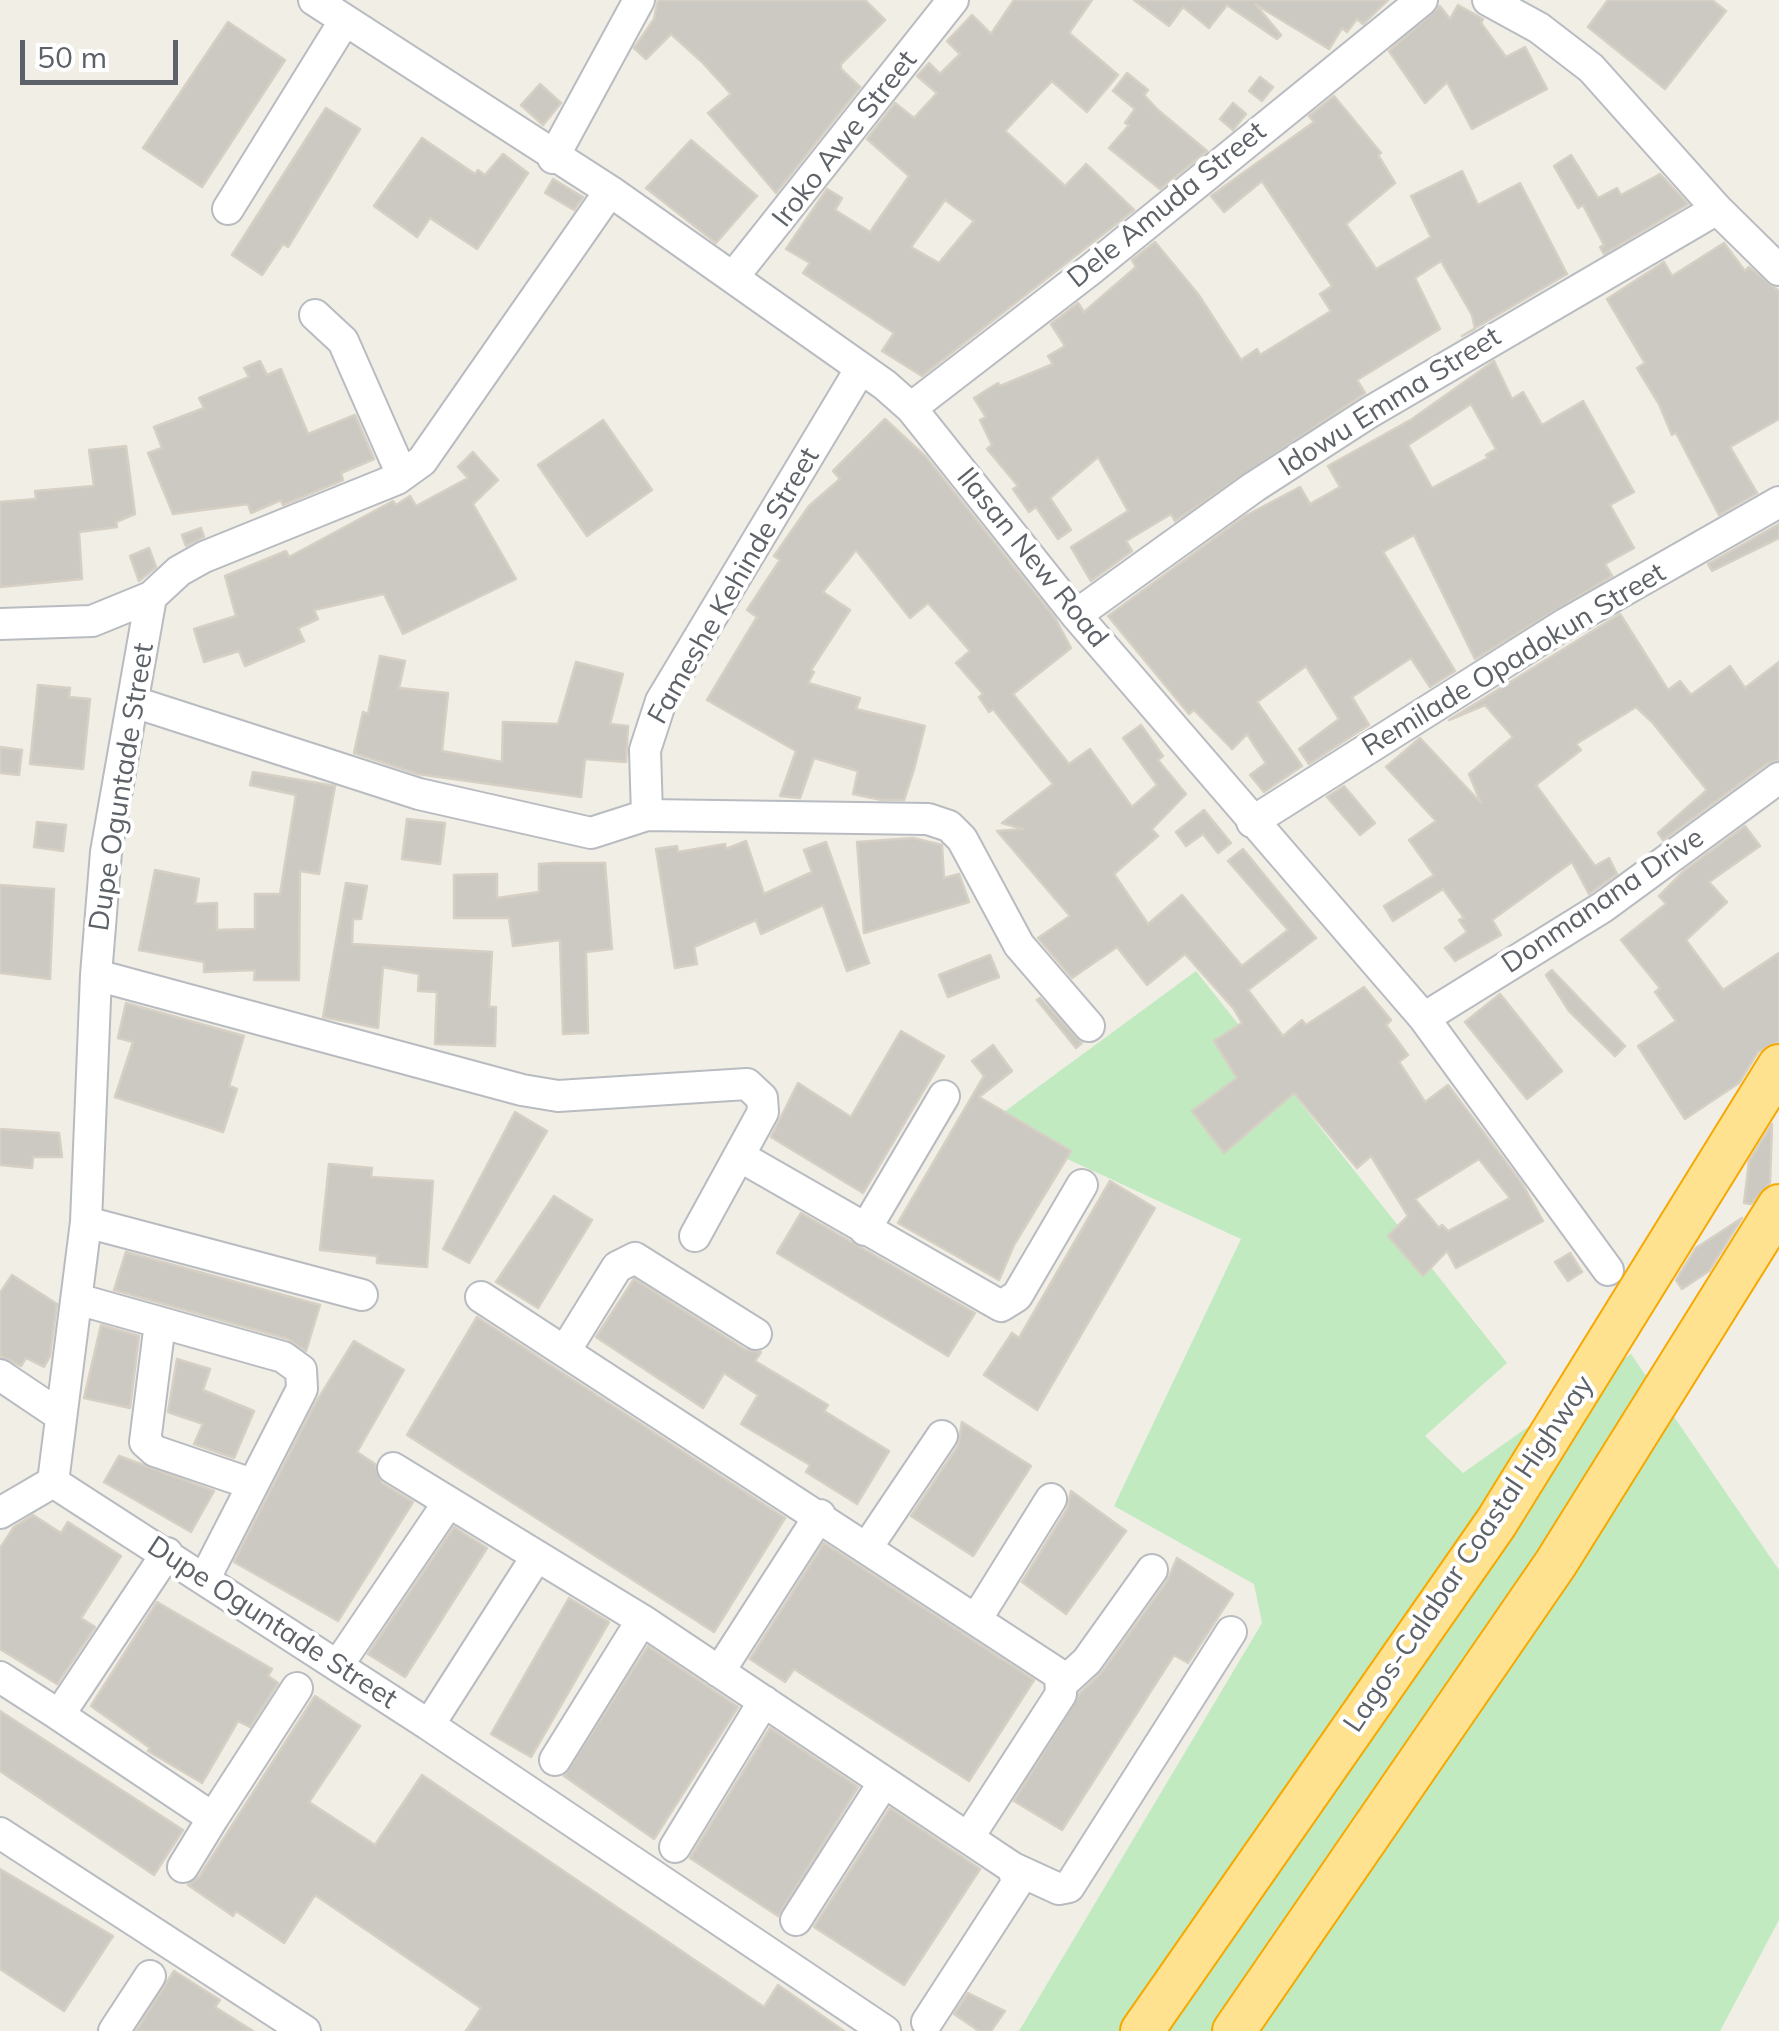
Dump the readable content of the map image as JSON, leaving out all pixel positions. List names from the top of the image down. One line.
{"streets":{"highway":["Lagos-Calabar Coastal Highway"],"street":["Iroko Awe Street","Dele Amuda Street","Idowu Emma Street","Ilasan New Road","Fameshe Kehinde Street","Remilade Opadokun Street","Dupe Oguntade Street","Donmanana Drive"]},"crossings":[["Iroko Awe Street","Ilasan New Road"],["Dele Amuda Street","Ilasan New Road"],["Idowu Emma Street","Ilasan New Road"],["Ilasan New Road","Fameshe Kehinde Street"],["Ilasan New Road","Remilade Opadokun Street"],["Ilasan New Road","Donmanana Drive"]],"scale_bar":"50 m"}
